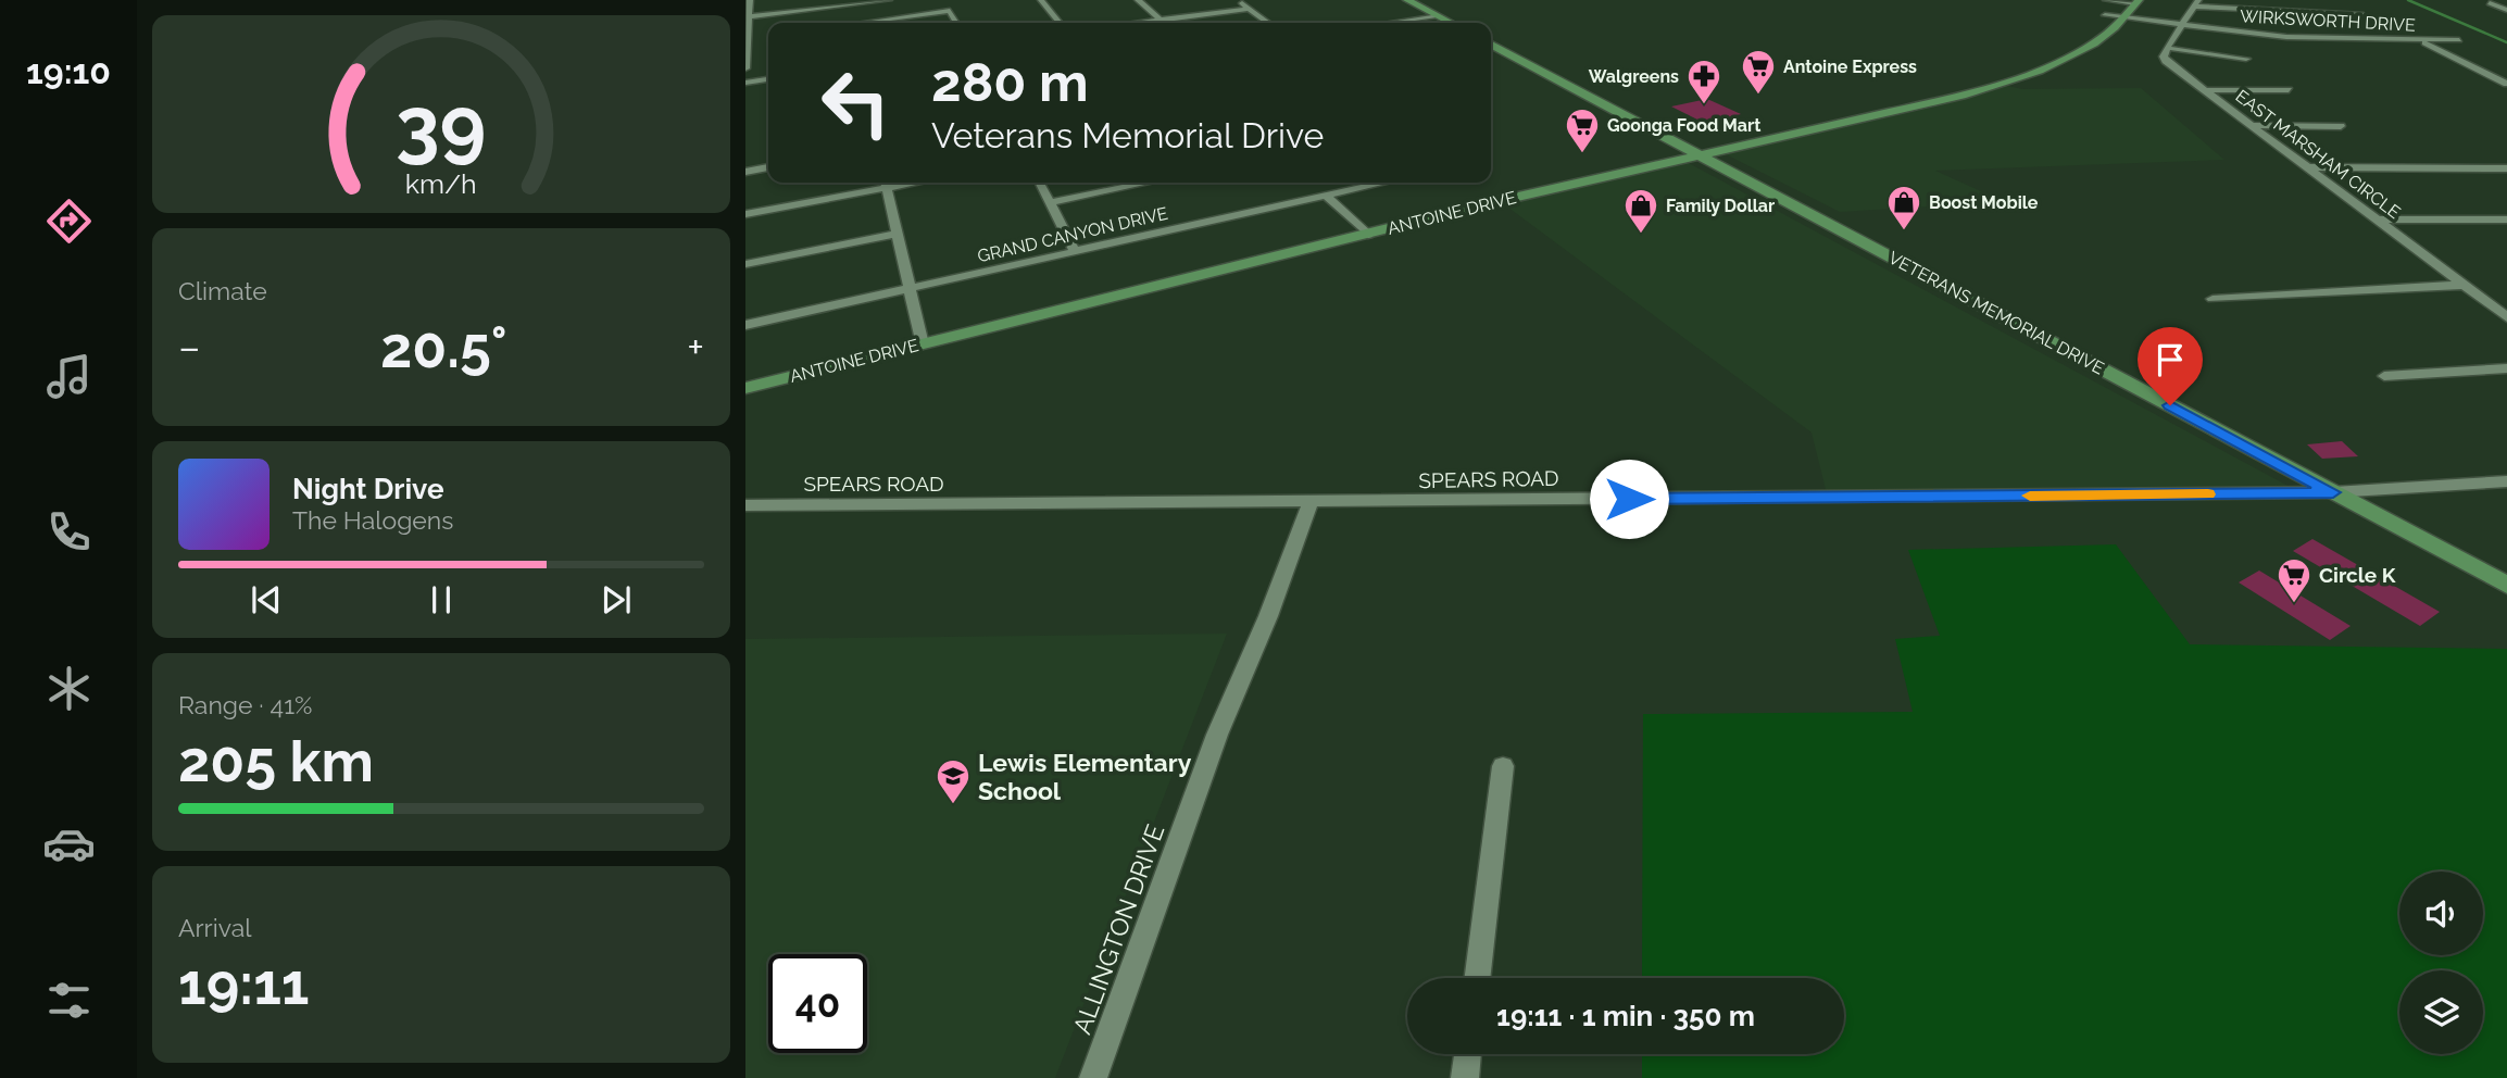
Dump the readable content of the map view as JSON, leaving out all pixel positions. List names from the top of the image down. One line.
{"streets":{"main road":["ANTOINE DRIVE","VETERANS MEMORIAL DRIVE"],"street":["WIRKSWORTH DRIVE","EAST MARSHAM CIRCLE","GRAND CANYON DRIVE","SPEARS ROAD","ALLINGTON DRIVE"]},"crossings":[["WIRKSWORTH DRIVE","ANTOINE DRIVE"],["ANTOINE DRIVE","VETERANS MEMORIAL DRIVE"],["VETERANS MEMORIAL DRIVE","SPEARS ROAD"],["SPEARS ROAD","ALLINGTON DRIVE"]],"places":{"supermarket":["Antoine Express","Goonga Food Mart","Circle K"],"pharmacy":["Walgreens"],"shop":["Boost Mobile","Family Dollar"],"school or university":["Lewis Elementary School"]},"page":{"tabs":"19:10","turn":["280 m","Veterans Memorial Drive"],"tile":["Climate",["Range · 41%","205 km"],["Arrival","19:11"]],"heat":["−","20.5°","+"],"song":["Night Drive","The Halogens"],"limit":"40","trip":"19:11 · 1 min · 350 m","gauge":["39","km/h"]}}
